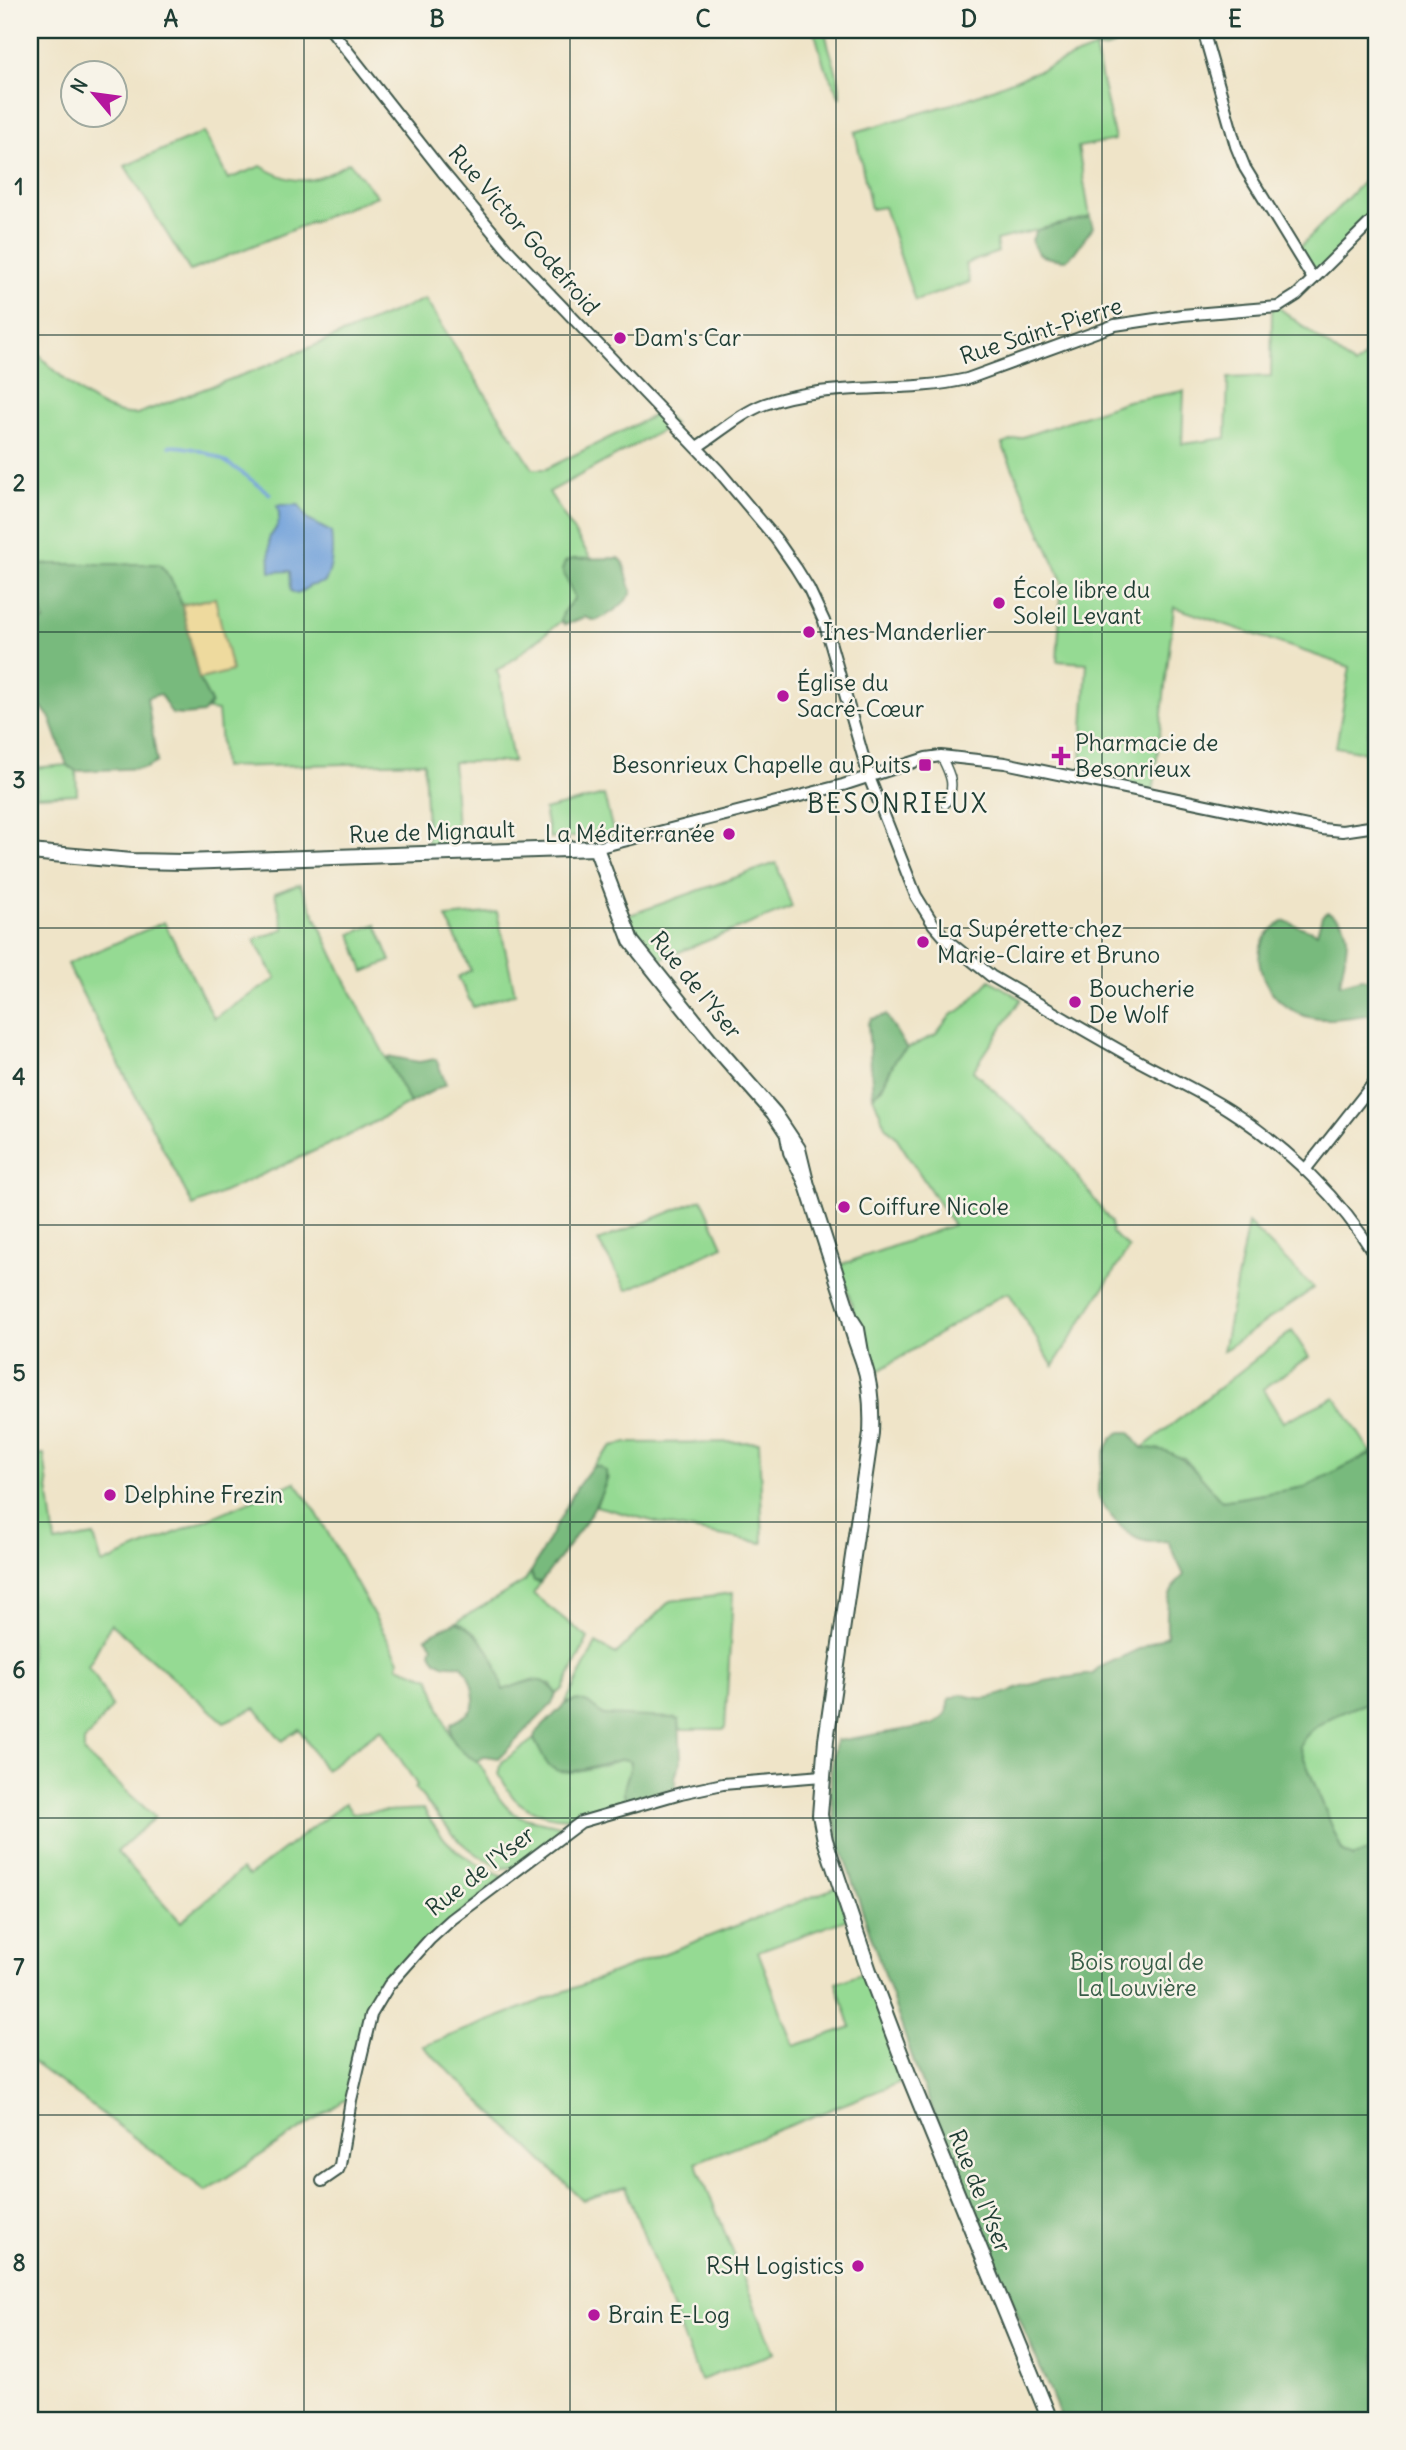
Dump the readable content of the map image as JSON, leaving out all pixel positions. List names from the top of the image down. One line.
{"streets":{"street":["Rue Victor Godefroid","Rue Saint-Pierre","Rue de Mignault","Rue de l'Yser"]},"crossings":[["Rue Victor Godefroid","Rue Saint-Pierre"],["Rue Victor Godefroid","Rue de Mignault"],["Rue de Mignault","Rue de l'Yser"]],"districts":["BESONRIEUX"],"parks":["Bois royal de La Louvière"],"places":{"other":["Dam's Car","École libre du Soleil Levant","Ines Manderlier","Église du Sacré-Cœur","La Méditerranée","La Supérette chez Marie-Claire et Bruno","Boucherie De Wolf","Coiffure Nicole","Delphine Frezin","RSH Logistics","Brain E-Log"],"health":["Pharmacie de Besonrieux"],"transit":["Besonrieux Chapelle au Puits"]},"north":"top left","grid":{"columns":["A","B","C","D","E"],"rows":["1","2","3","4","5","6","7","8"]}}
